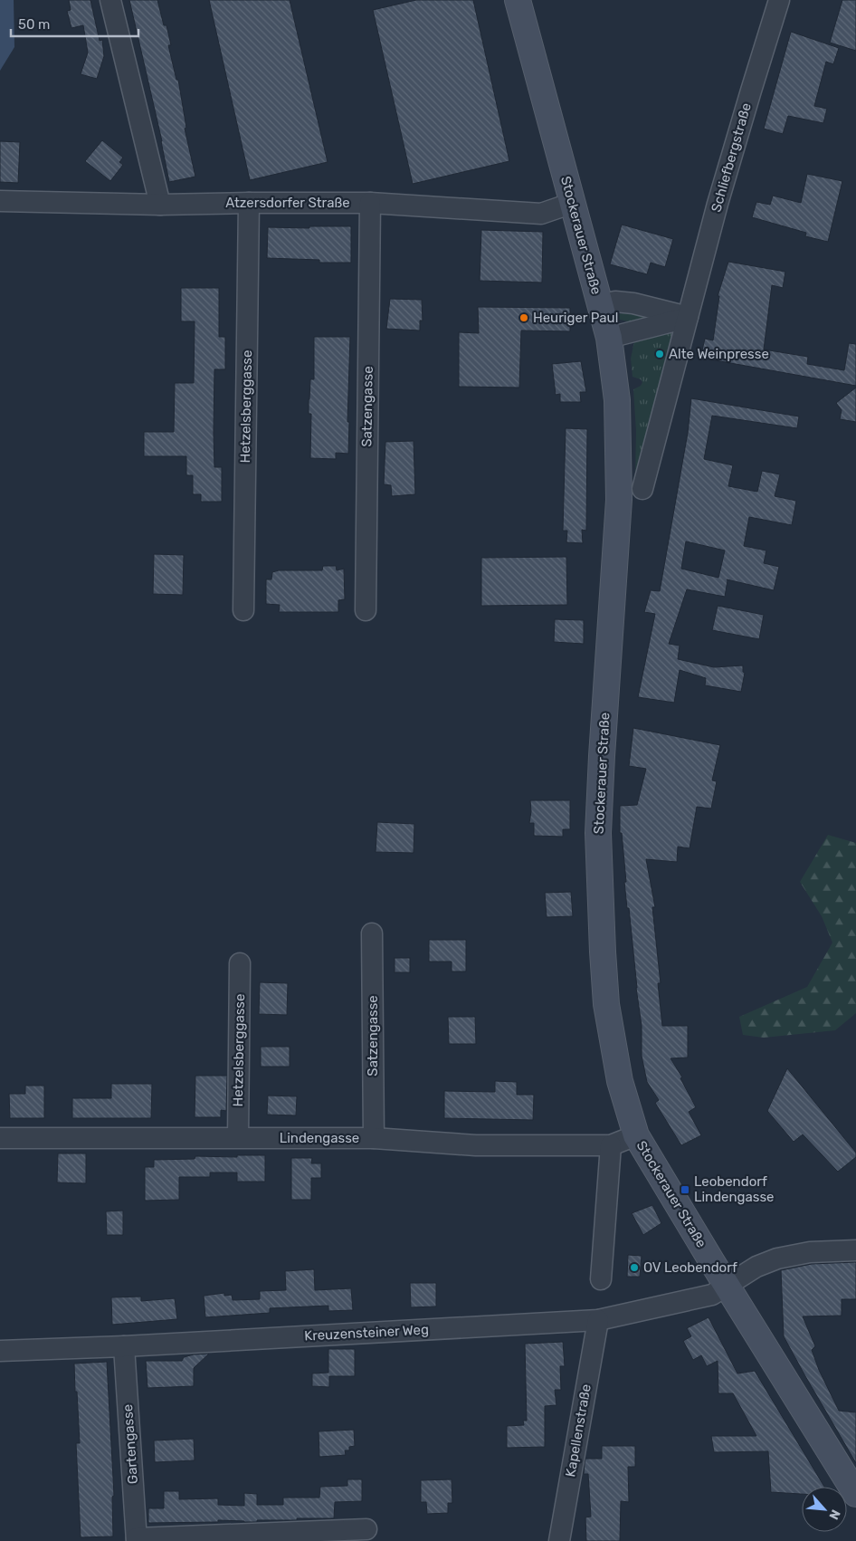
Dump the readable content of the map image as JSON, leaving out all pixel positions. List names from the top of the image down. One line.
{"streets":{"street":["Schliefbergstraße","Atzersdorfer Straße","Stockerauer Straße","Hetzelsberggasse","Satzengasse","Lindengasse","Kreuzensteiner Weg","Kapellenstraße","Gartengasse"]},"crossings":[["Atzersdorfer Straße","Stockerauer Straße"],["Atzersdorfer Straße","Hetzelsberggasse"],["Atzersdorfer Straße","Satzengasse"],["Stockerauer Straße","Lindengasse"],["Stockerauer Straße","Kreuzensteiner Weg"],["Hetzelsberggasse","Lindengasse"],["Satzengasse","Lindengasse"],["Kreuzensteiner Weg","Kapellenstraße"],["Kreuzensteiner Weg","Gartengasse"]],"places":{"other":["Heuriger Paul","Alte Weinpresse","OV Leobendorf"],"transit":["Leobendorf Lindengasse"]},"scale_bar":"50 m","north":"bottom right"}
